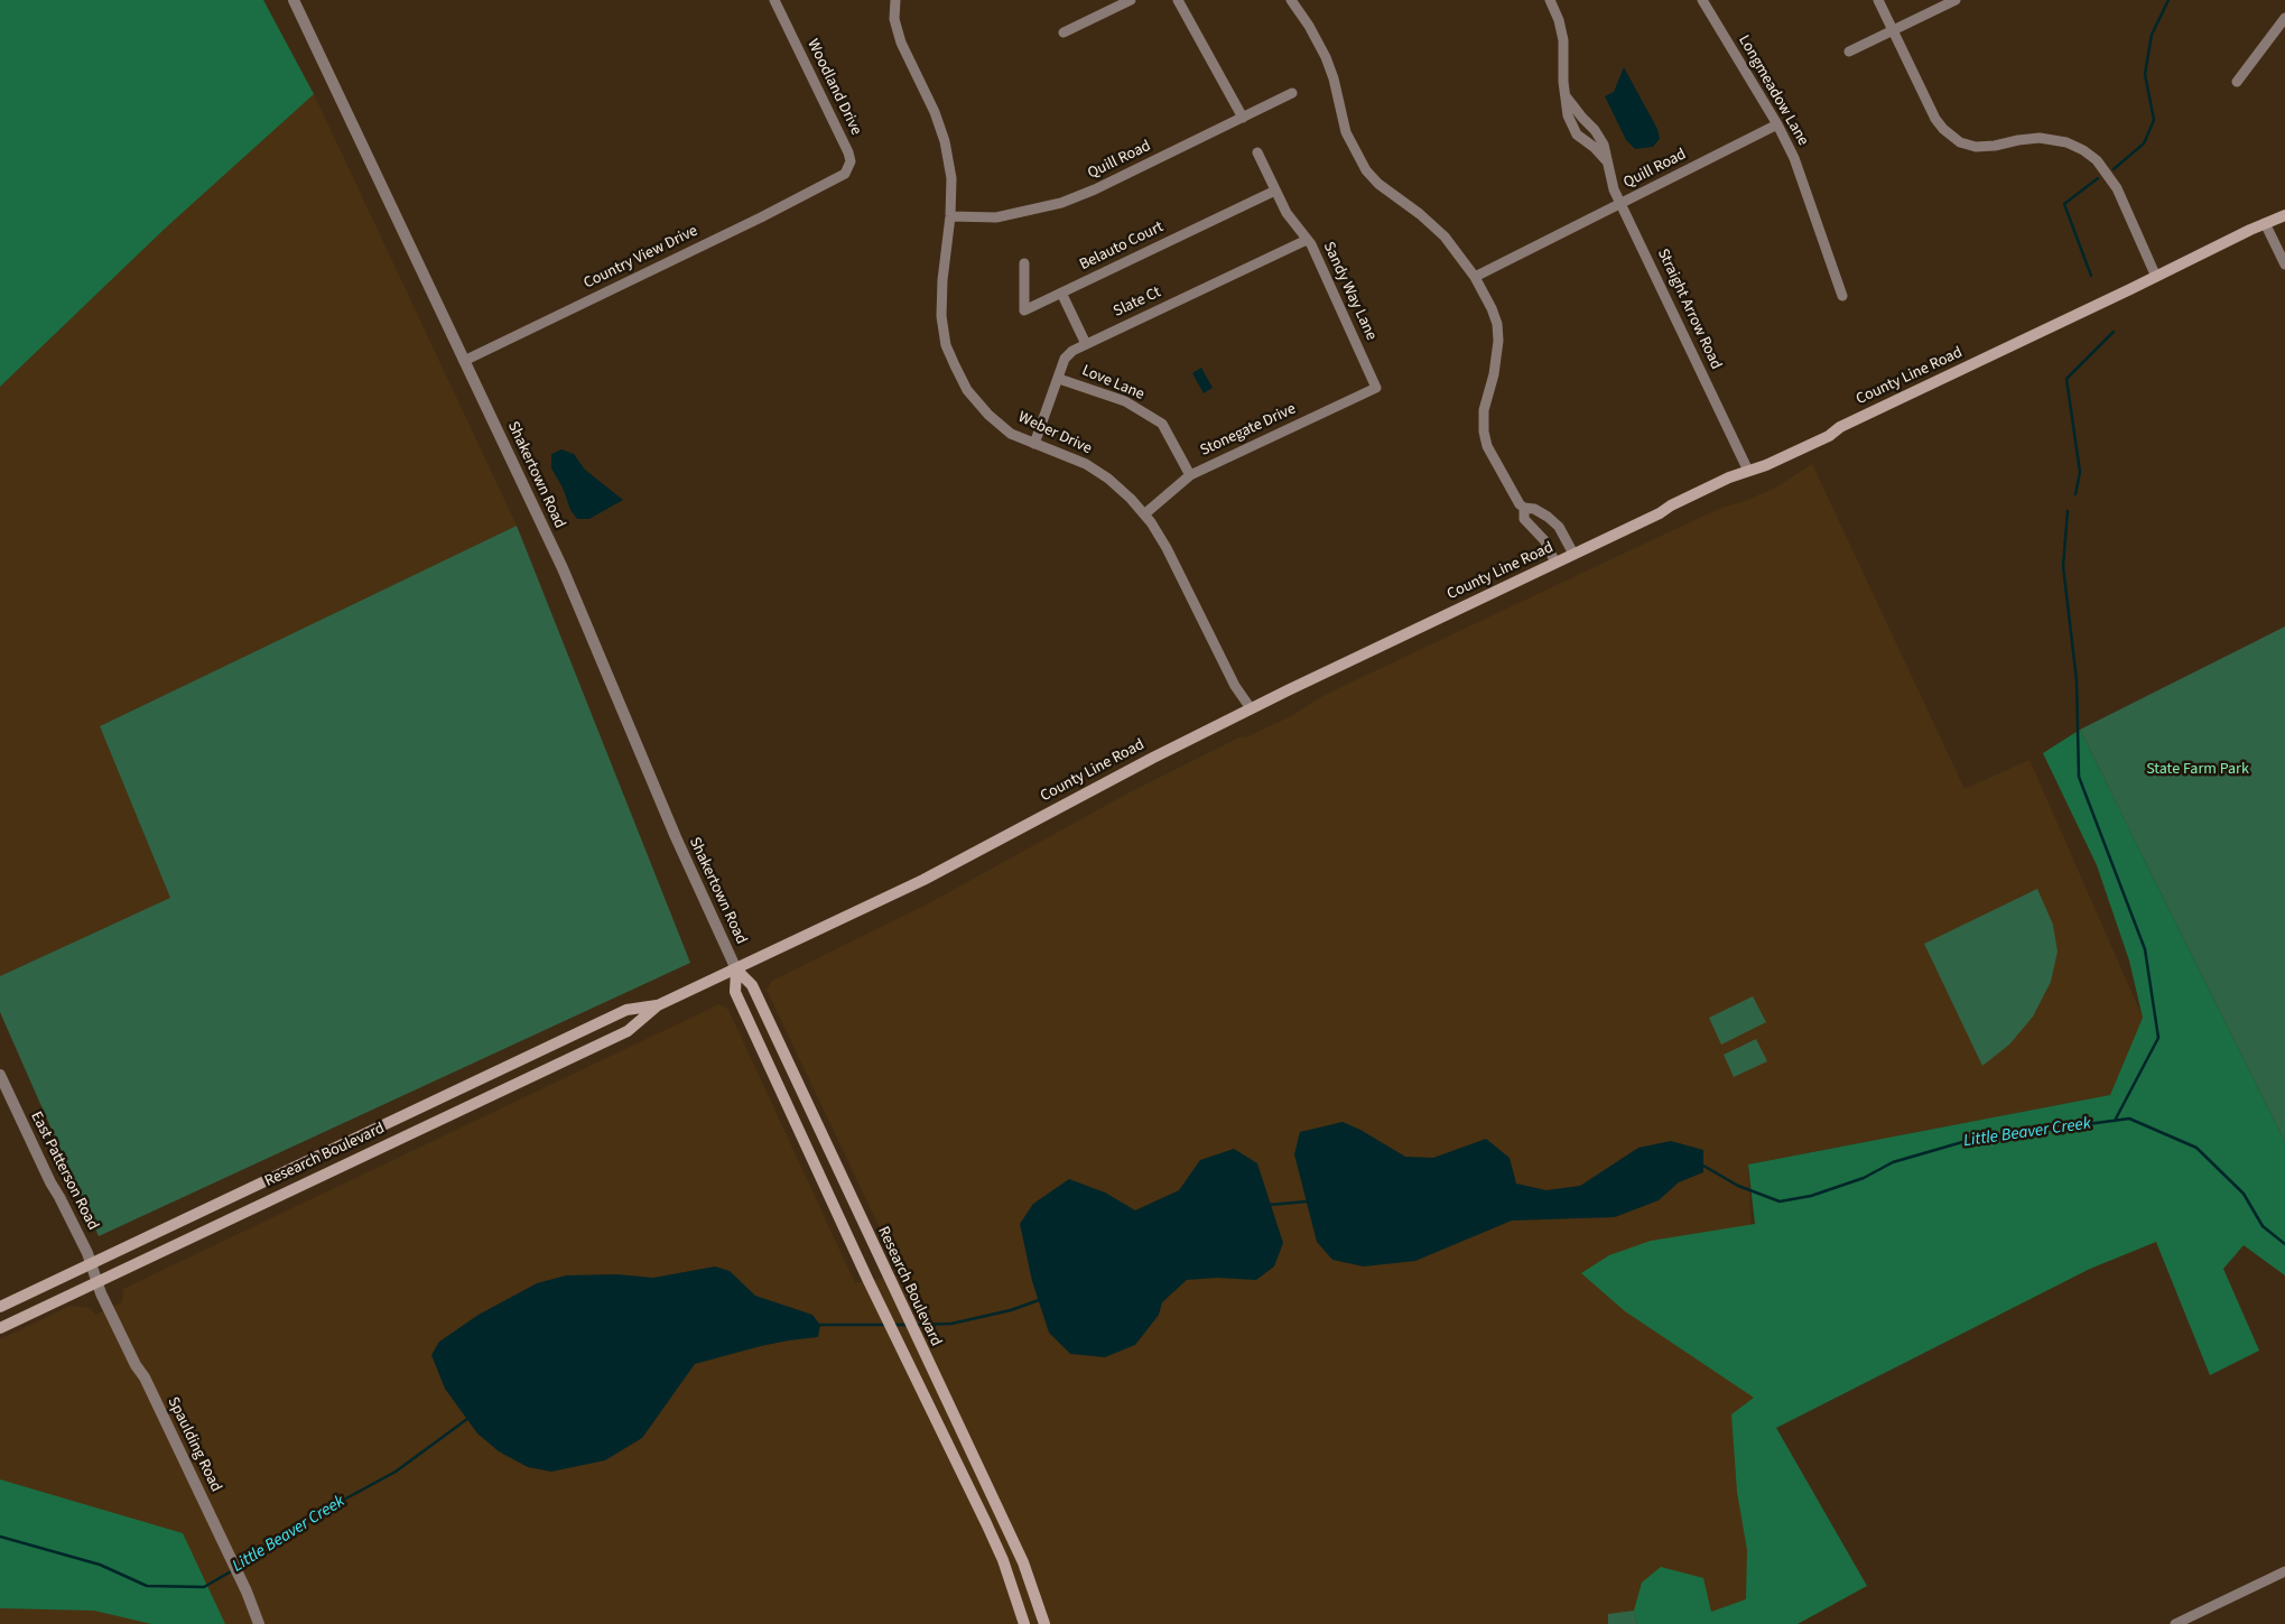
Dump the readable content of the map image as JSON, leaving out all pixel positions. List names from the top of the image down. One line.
{"streets":{"main road":["County Line Road","Research Boulevard"],"street":["Woodland Drive","Longmeadow Lane","Quill Road","Belauto Court","Country View Drive","Sandy Way Lane","Slate Ct","Straight Arrow Road","Love Lane","Stonegate Drive","Weber Drive","Shakertown Road","East Patterson Road","Spaulding Road"]},"crossings":[["Woodland Drive","Country View Drive"],["Longmeadow Lane","Quill Road"],["Quill Road","Straight Arrow Road"],["Quill Road","Weber Drive"],["Belauto Court","Sandy Way Lane"],["Country View Drive","Shakertown Road"],["Sandy Way Lane","Slate Ct"],["Sandy Way Lane","Stonegate Drive"],["Slate Ct","Love Lane"],["Slate Ct","Weber Drive"],["Straight Arrow Road","County Line Road"],["County Line Road","Weber Drive"],["County Line Road","Shakertown Road"],["County Line Road","Research Boulevard"],["Love Lane","Stonegate Drive"],["Stonegate Drive","Weber Drive"],["Shakertown Road","Research Boulevard"],["Research Boulevard","East Patterson Road"],["Research Boulevard","Spaulding Road"],["East Patterson Road","Spaulding Road"]],"water":["Little Beaver Creek"],"parks":["State Farm Park"]}
